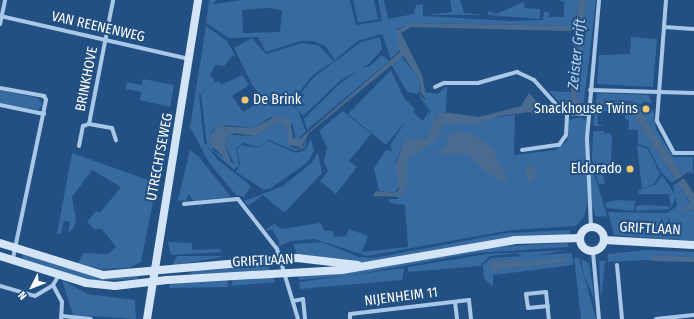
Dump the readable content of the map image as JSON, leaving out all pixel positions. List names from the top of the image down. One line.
{"streets":{"street":["VAN REENENWEG","BRINKHOVE","UTRECHTSEWEG","GRIFTLAAN","NIJENHEIM 11"]},"crossings":[["VAN REENENWEG","BRINKHOVE"],["VAN REENENWEG","UTRECHTSEWEG"],["UTRECHTSEWEG","GRIFTLAAN"]],"water":["Zeister Grift"],"places":["De Brink","Snackhouse Twins","Eldorado"],"north":"bottom left"}
